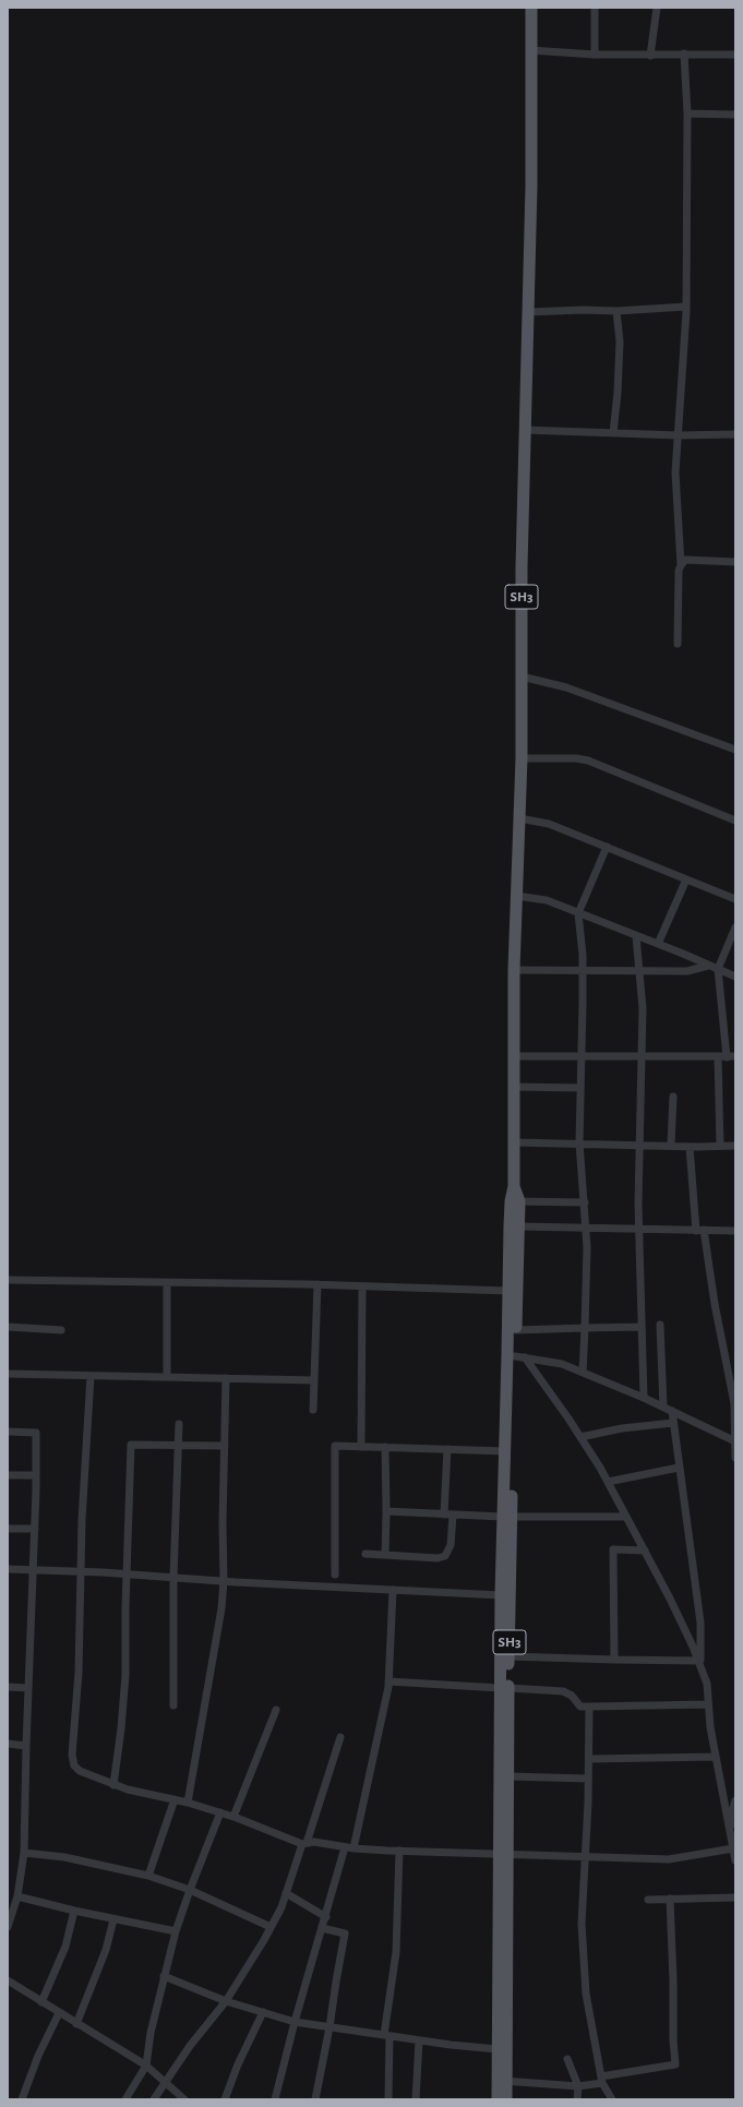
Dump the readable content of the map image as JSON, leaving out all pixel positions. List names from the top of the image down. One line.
{"streets":{"main road":["SH3"]}}
